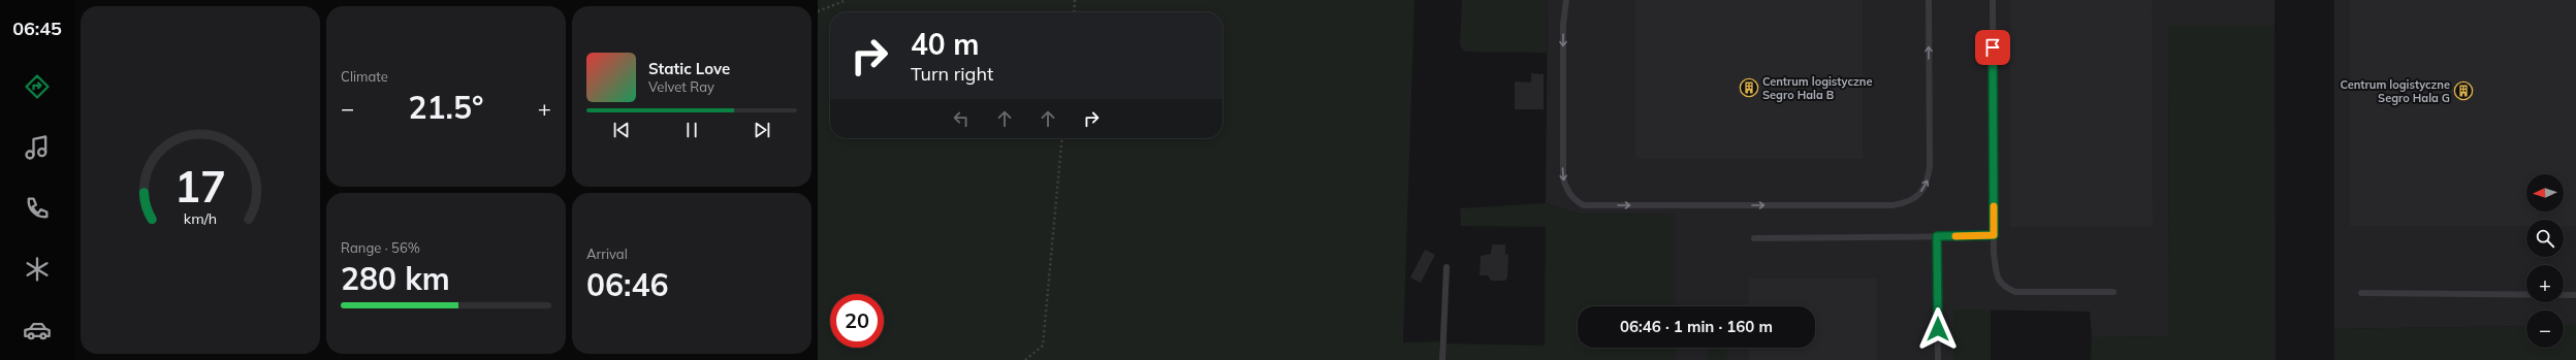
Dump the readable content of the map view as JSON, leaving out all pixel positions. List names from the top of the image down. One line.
{"places":{"building":["Centrum logistyczne Segro Hala B","Centrum logistyczne Segro Hala G"]},"north":"left","page":{"tabs":"06:45","tile":["Climate",["Range · 56%","280 km"],["Arrival","06:46"]],"turn":["40 m","Turn right"],"song":["Static Love","Velvet Ray"],"heat":["−","21.5°","+"],"map_buttons":["+","−"],"limit":"20","trip":"06:46 · 1 min · 160 m","gauge":["17","km/h"]}}
